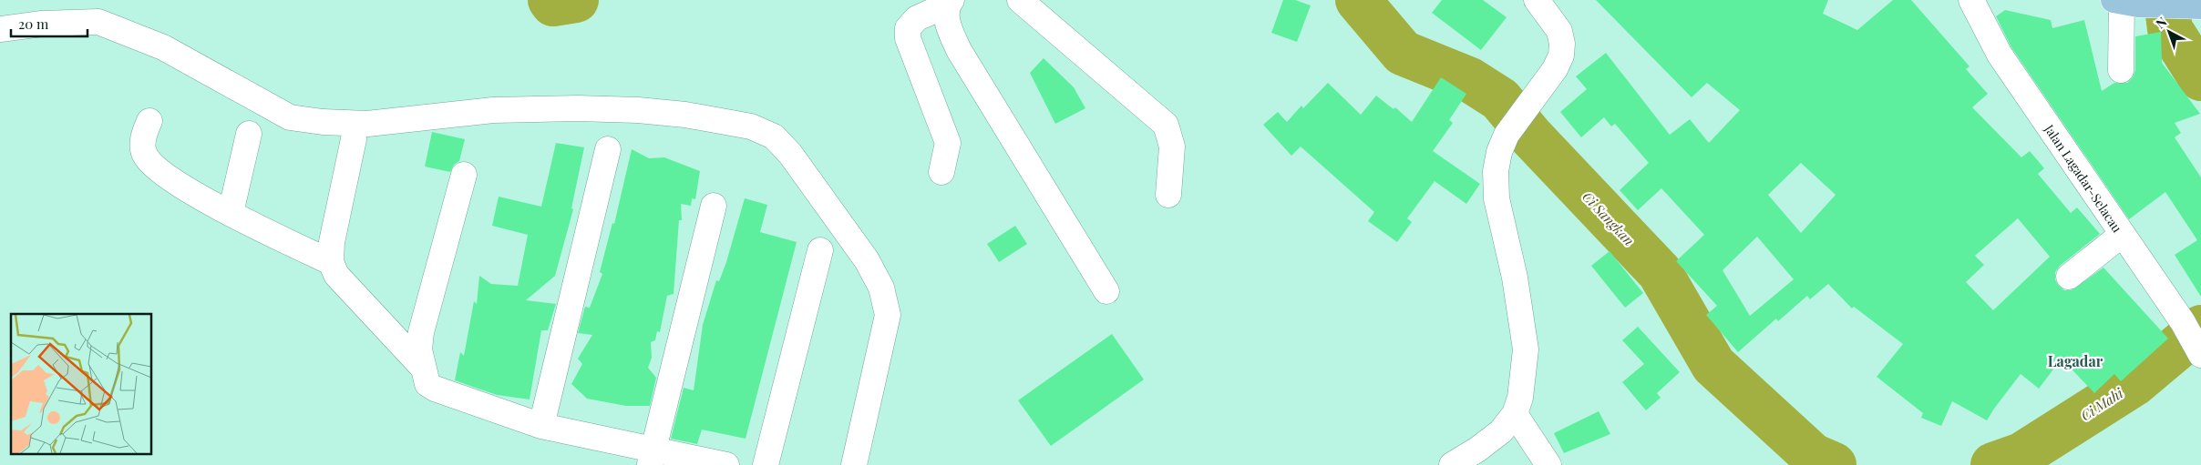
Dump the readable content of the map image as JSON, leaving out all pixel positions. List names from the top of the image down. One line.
{"streets":{"street":["Jalan Lagadar-Selacau"]},"districts":["Lagadar"],"water":["Ci Sangkan","Ci Mahi"],"scale_bar":"20 m","north":"top left"}
